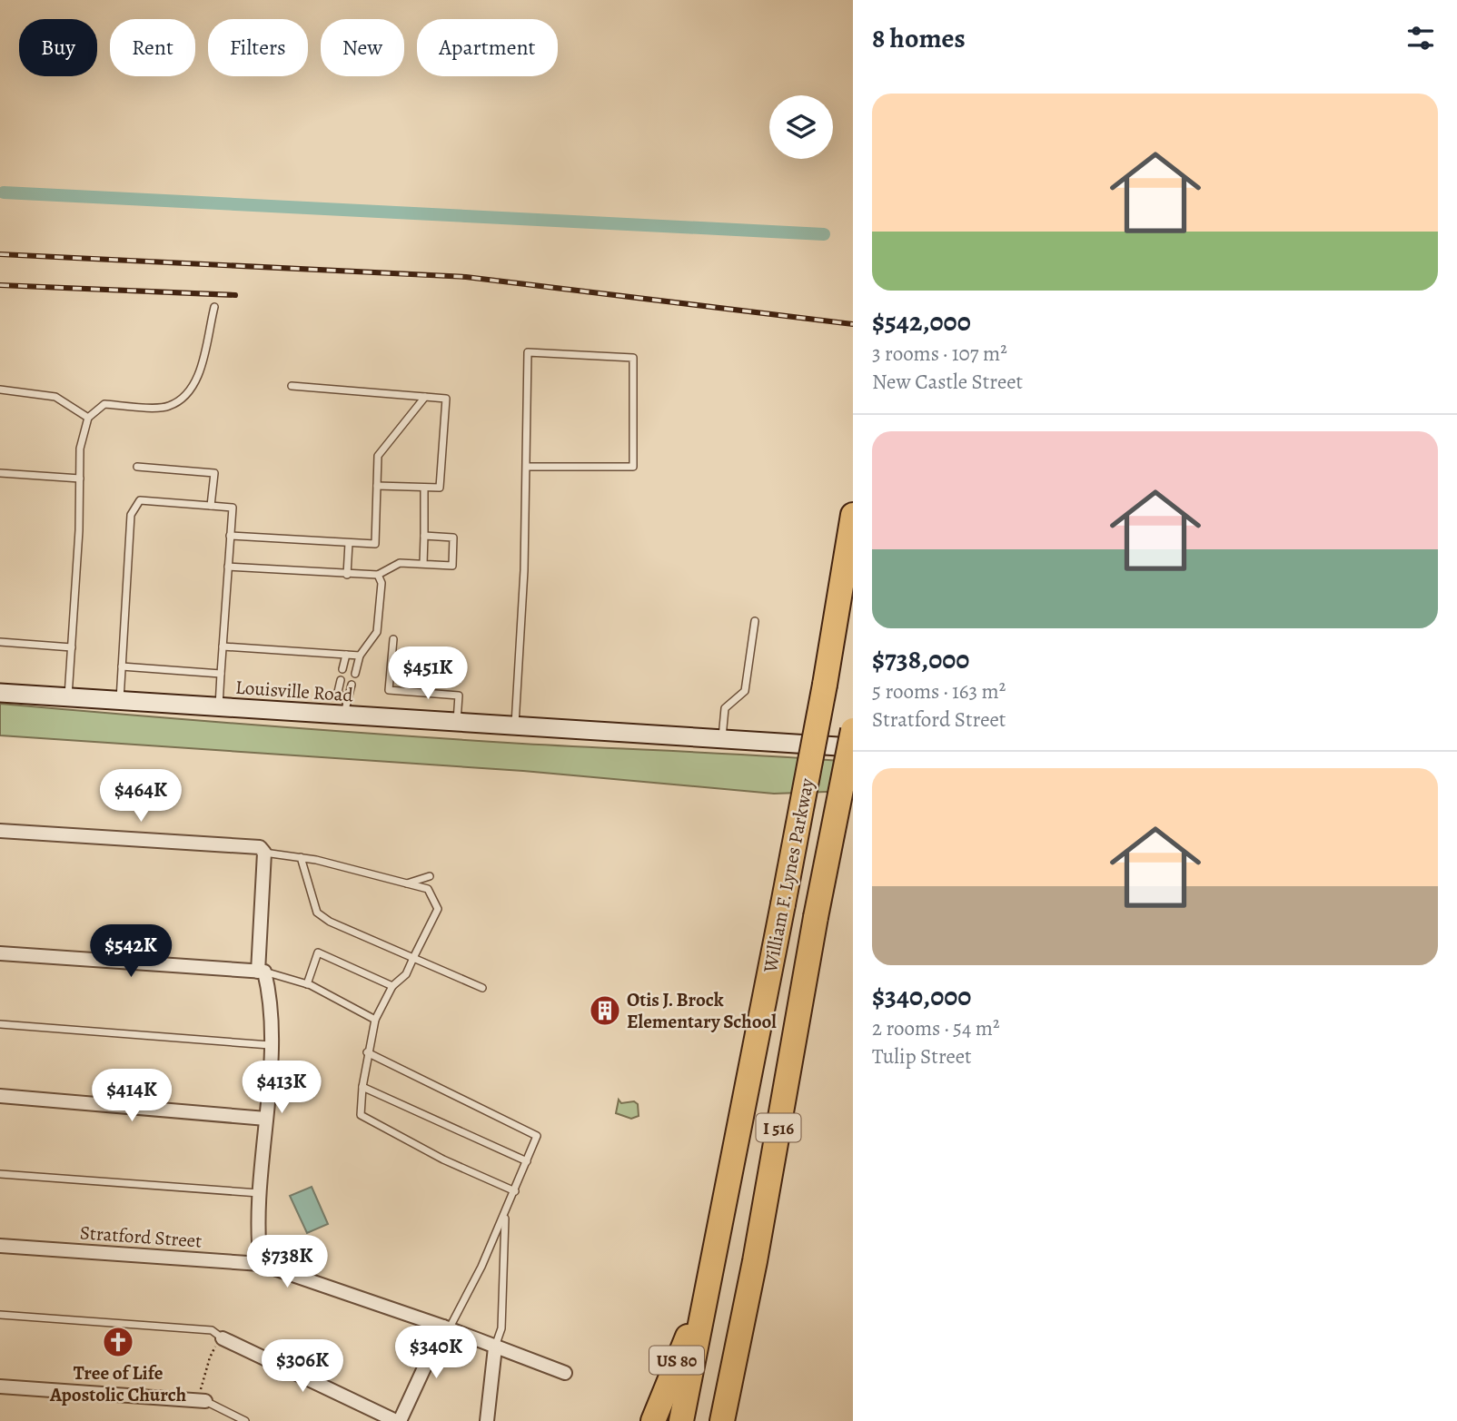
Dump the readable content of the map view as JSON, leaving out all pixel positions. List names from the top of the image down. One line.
{"streets":{"highway":["William F. Lynes Parkway","I 516","US 80"],"main road":["Louisville Road"],"street":["Stratford Street"]},"crossings":[["William F. Lynes Parkway","US 80"]],"places":{"building":["Otis J. Brock Elementary School"],"church":["Tree of Life Apostolic Church"]},"page":{"heading":"8 homes","chip":["Buy","Rent","Filters","New","Apartment"],"list":[{"name":"$542,000","note":"3 rooms · 107 m² · New Castle Street"},{"name":"$738,000","note":"5 rooms · 163 m² · Stratford Street"},{"name":"$340,000","note":"2 rooms · 54 m² · Tulip Street"}],"price":["$451K","$464K","$542K","$413K","$414K","$738K","$340K","$306K"]}}
